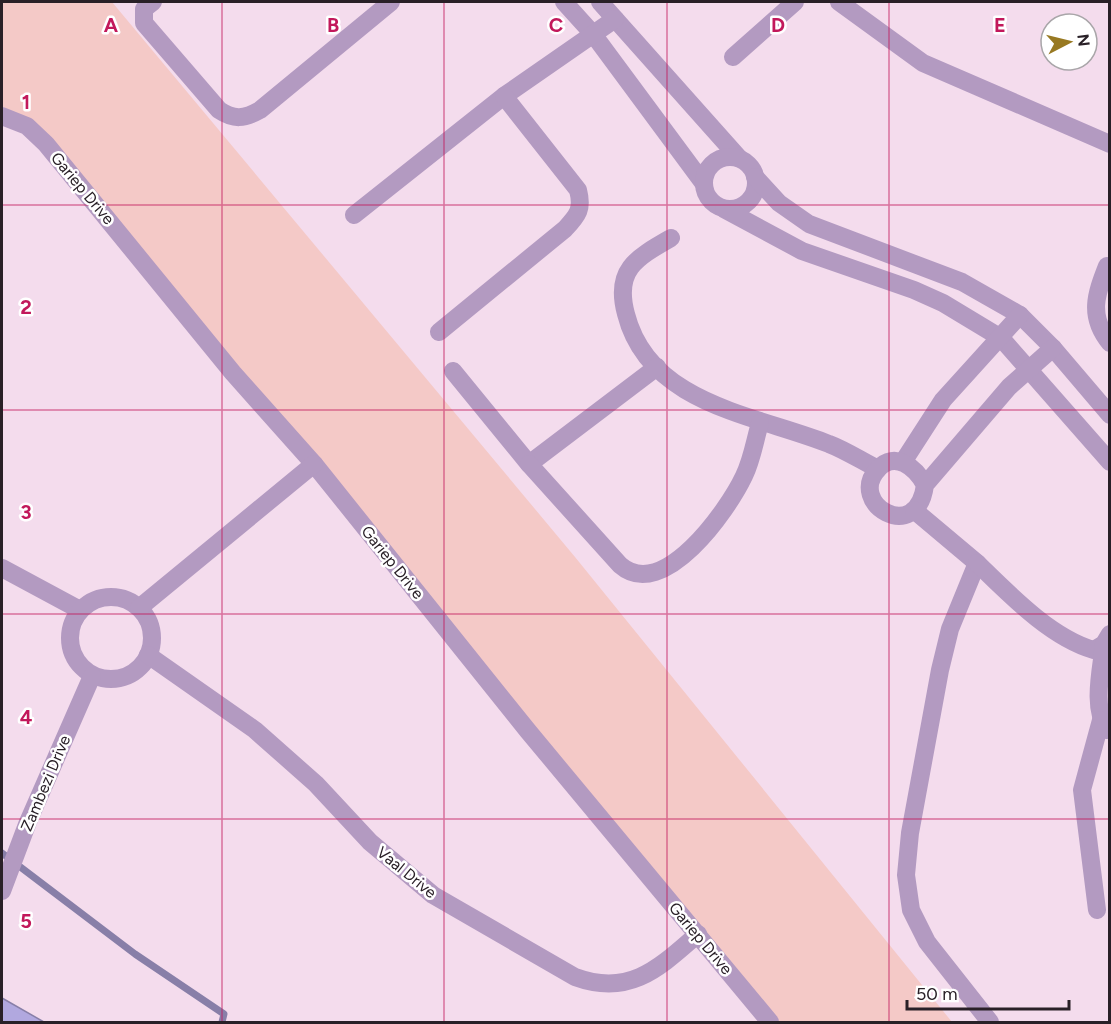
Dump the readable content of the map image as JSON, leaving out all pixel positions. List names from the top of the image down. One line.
{"streets":{"street":["Gariep Drive","Zambezi Drive","Vaal Drive"]},"crossings":[["Gariep Drive","Vaal Drive"],["Zambezi Drive","Vaal Drive"]],"scale_bar":"50 m","north":"right","grid":{"columns":["A","B","C","D","E"],"rows":["1","2","3","4","5"]}}
